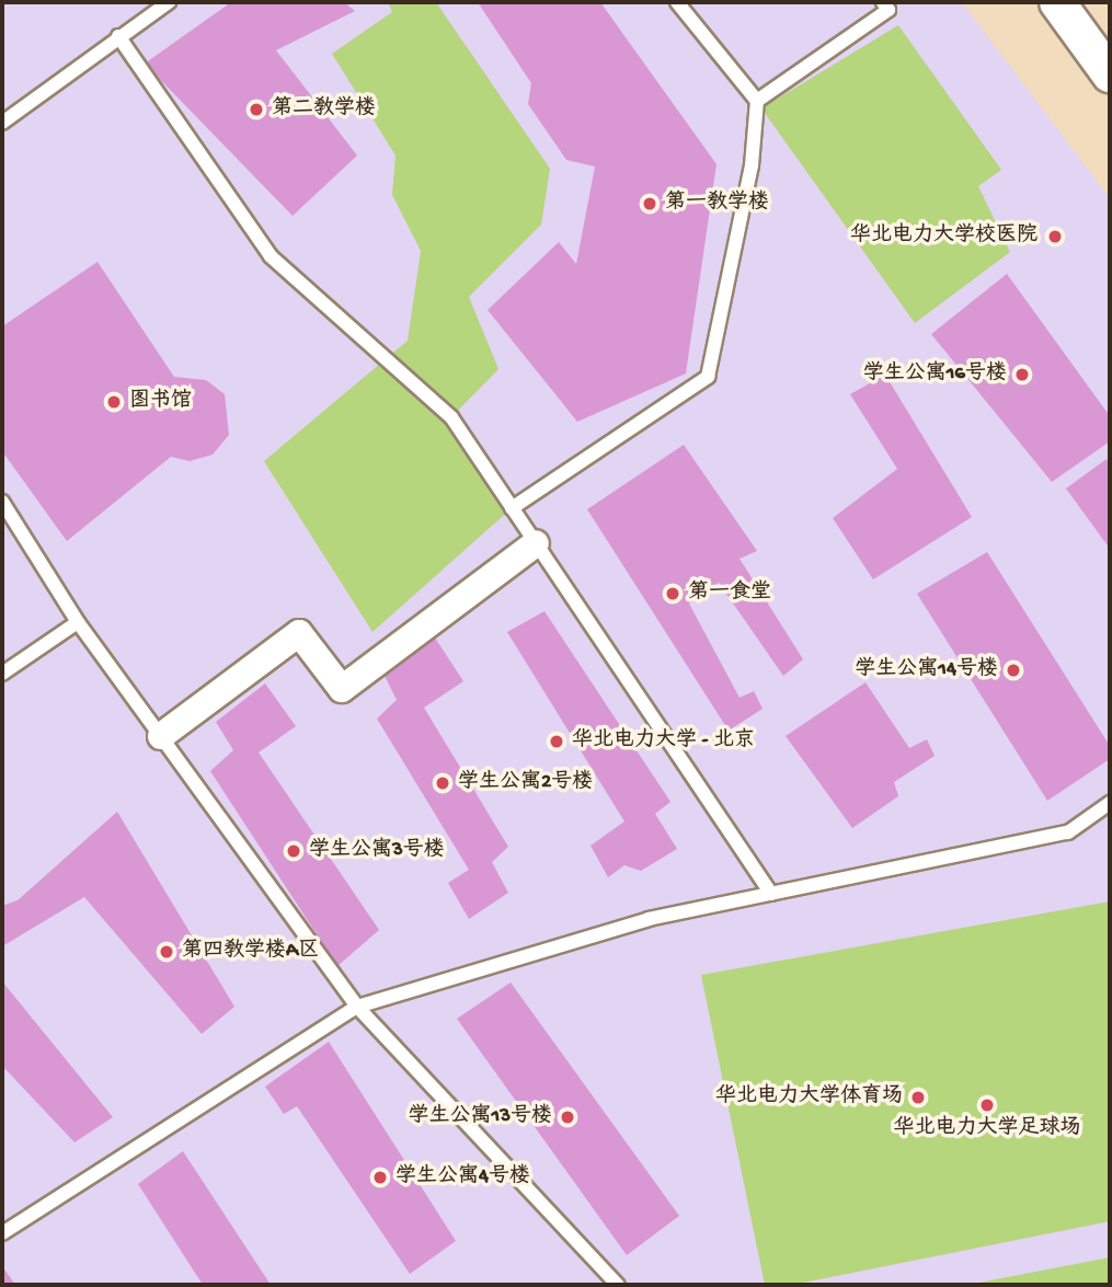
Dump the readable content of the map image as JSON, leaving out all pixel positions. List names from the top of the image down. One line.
{"places":["第二教学楼","第一教学楼","华北电力大学校医院","学生公寓16号楼","图书馆","第一食堂","学生公寓14号楼","华北电力大学 - 北京","学生公寓2号楼","学生公寓3号楼","第四教学楼A区","华北电力大学体育场","华北电力大学足球场","学生公寓13号楼","学生公寓4号楼"]}
